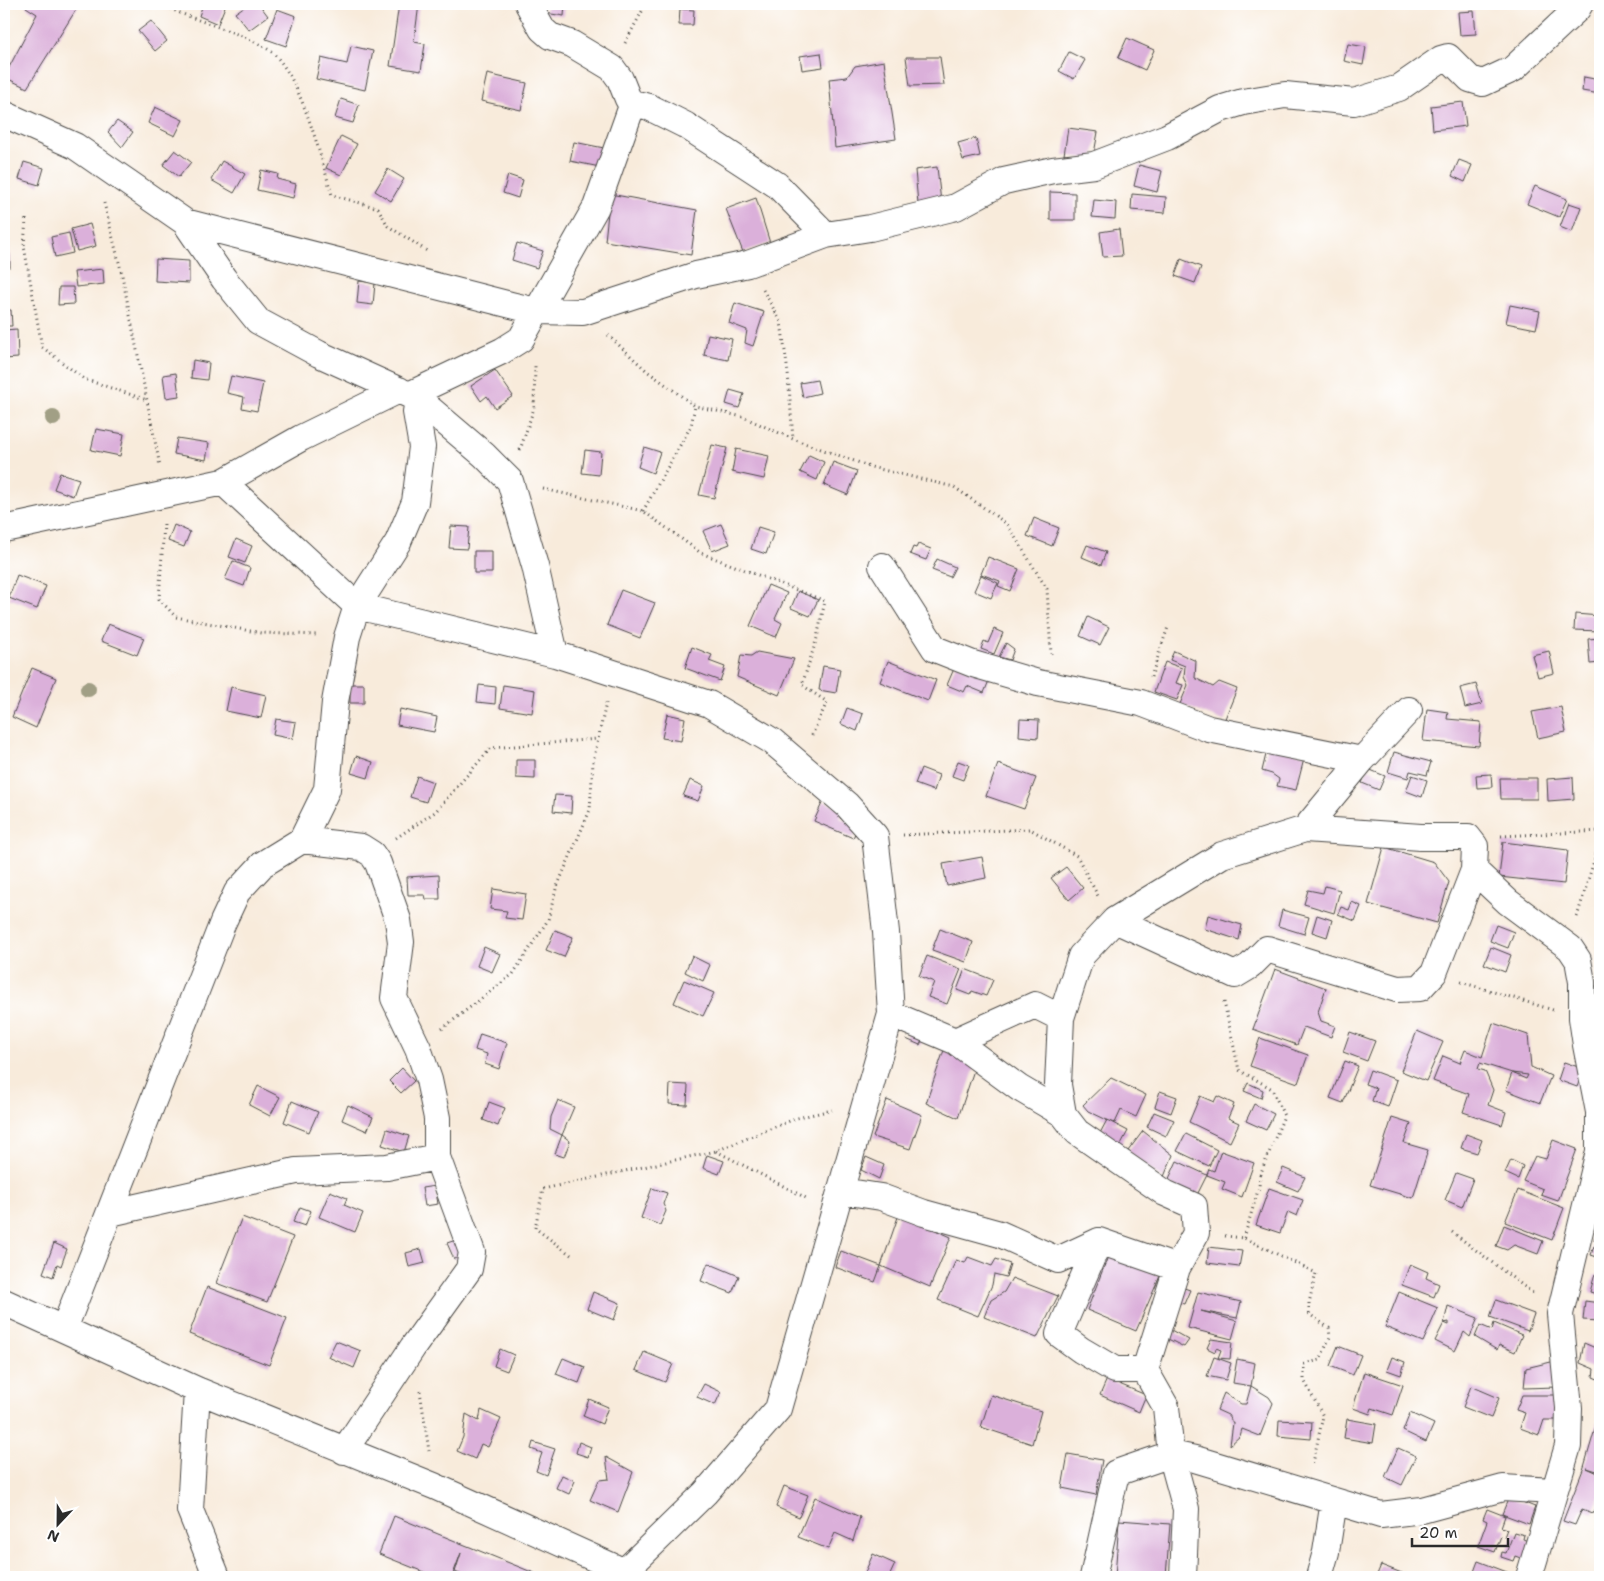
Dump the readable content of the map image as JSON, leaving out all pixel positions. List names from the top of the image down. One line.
{"scale_bar":"20 m","north":"bottom"}
